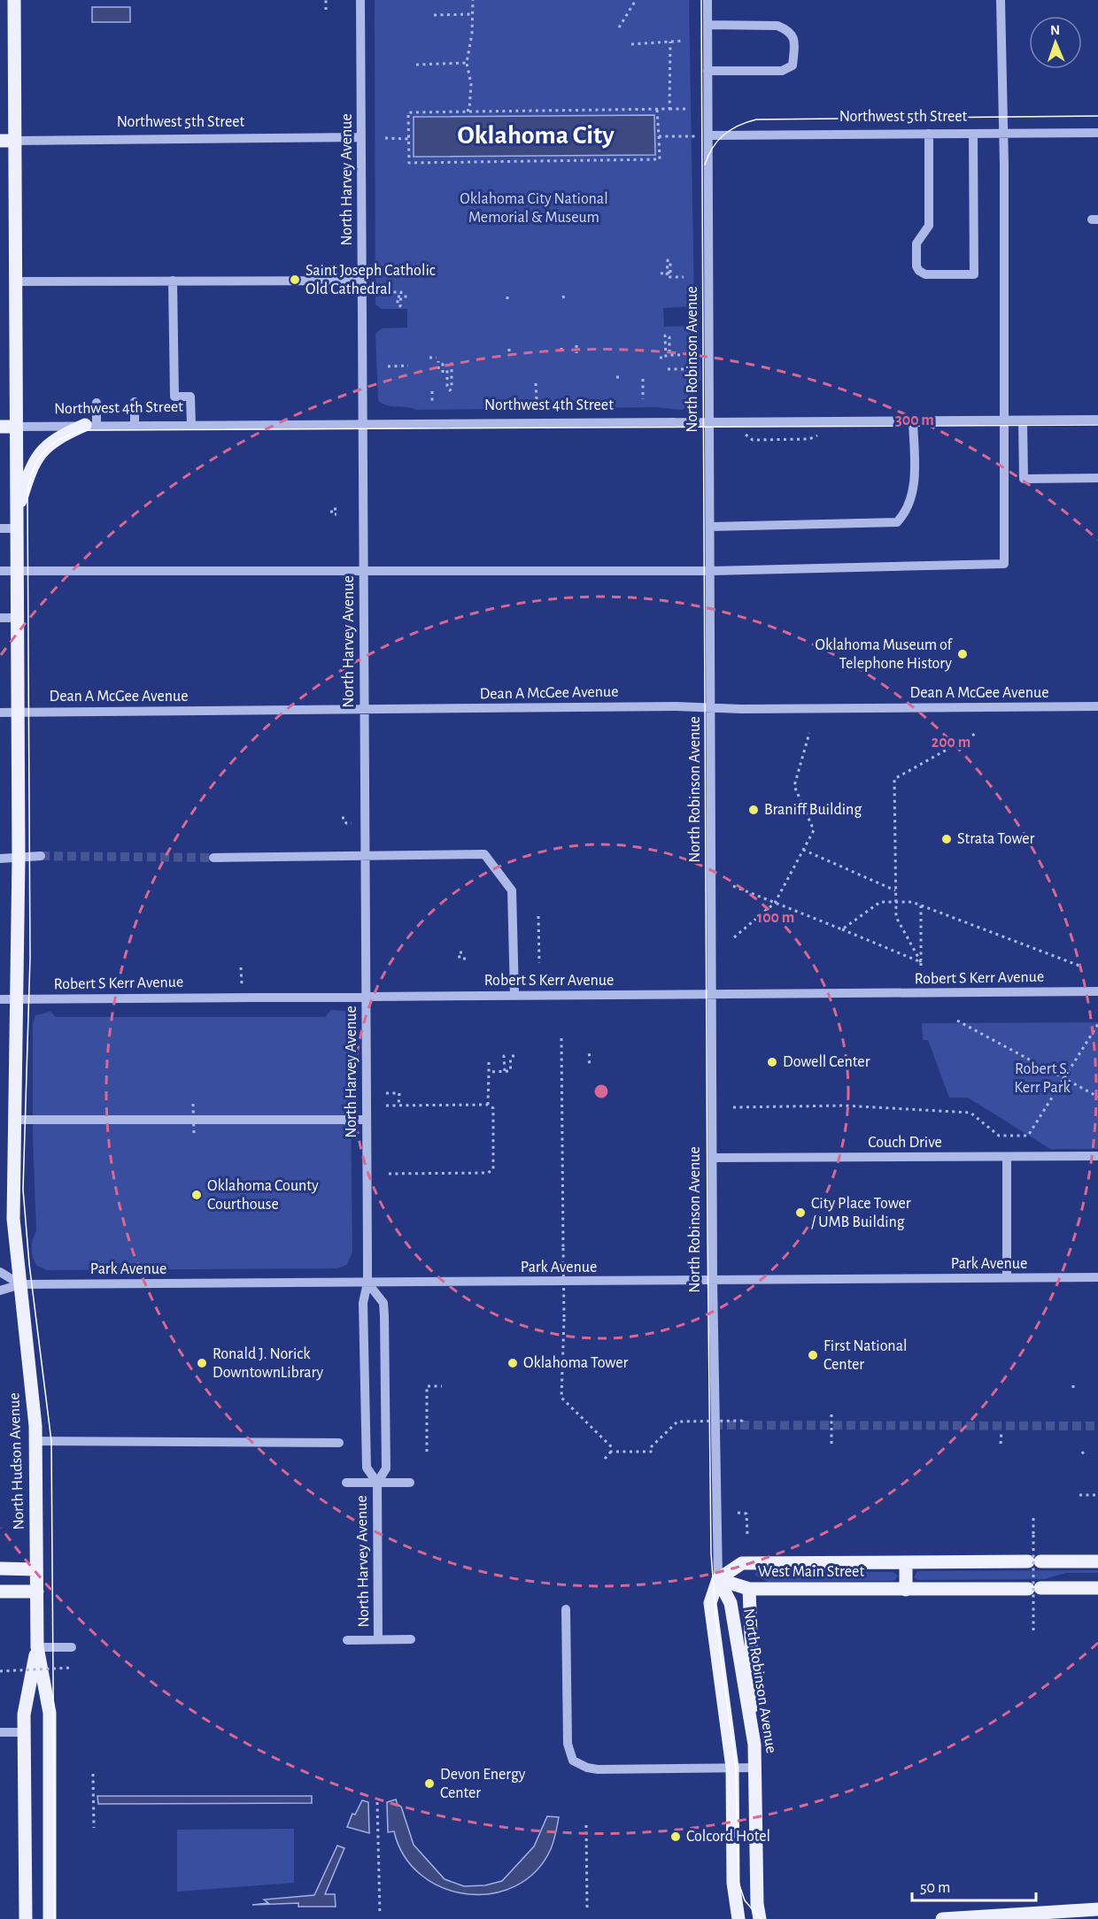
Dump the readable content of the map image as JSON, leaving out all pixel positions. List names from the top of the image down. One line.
{"streets":{"main road":["Northwest 5th Street","North Robinson Avenue","Northwest 4th Street","North Hudson Avenue","West Main Street"],"street":["North Harvey Avenue","Dean A McGee Avenue","Robert S Kerr Avenue","Couch Drive","Park Avenue"]},"crossings":[["Northwest 5th Street","North Harvey Avenue"],["Northwest 5th Street","North Robinson Avenue"],["Northwest 5th Street","North Hudson Avenue"],["North Harvey Avenue","Northwest 4th Street"],["North Harvey Avenue","Dean A McGee Avenue"],["North Harvey Avenue","Robert S Kerr Avenue"],["North Harvey Avenue","Park Avenue"],["North Robinson Avenue","Northwest 4th Street"],["North Robinson Avenue","Dean A McGee Avenue"],["North Robinson Avenue","Robert S Kerr Avenue"],["North Robinson Avenue","Couch Drive"],["North Robinson Avenue","Park Avenue"],["North Robinson Avenue","West Main Street"],["Northwest 4th Street","North Hudson Avenue"],["Dean A McGee Avenue","North Hudson Avenue"],["Robert S Kerr Avenue","North Hudson Avenue"],["Park Avenue","North Hudson Avenue"]],"districts":["Oklahoma City"],"parks":["Oklahoma City National Memorial & Museum","Robert S. Kerr Park"],"places":["Saint Joseph Catholic Old Cathedral","Oklahoma Museum of Telephone History","Braniff Building","Strata Tower","Dowell Center","Oklahoma County Courthouse","City Place Tower / UMB Building","First National Center","Ronald J. Norick DowntownLibrary","Oklahoma Tower","Devon Energy Center","Colcord Hotel"],"scale_bar":"50 m","north":"top","rings":["300 m","200 m","100 m"]}
